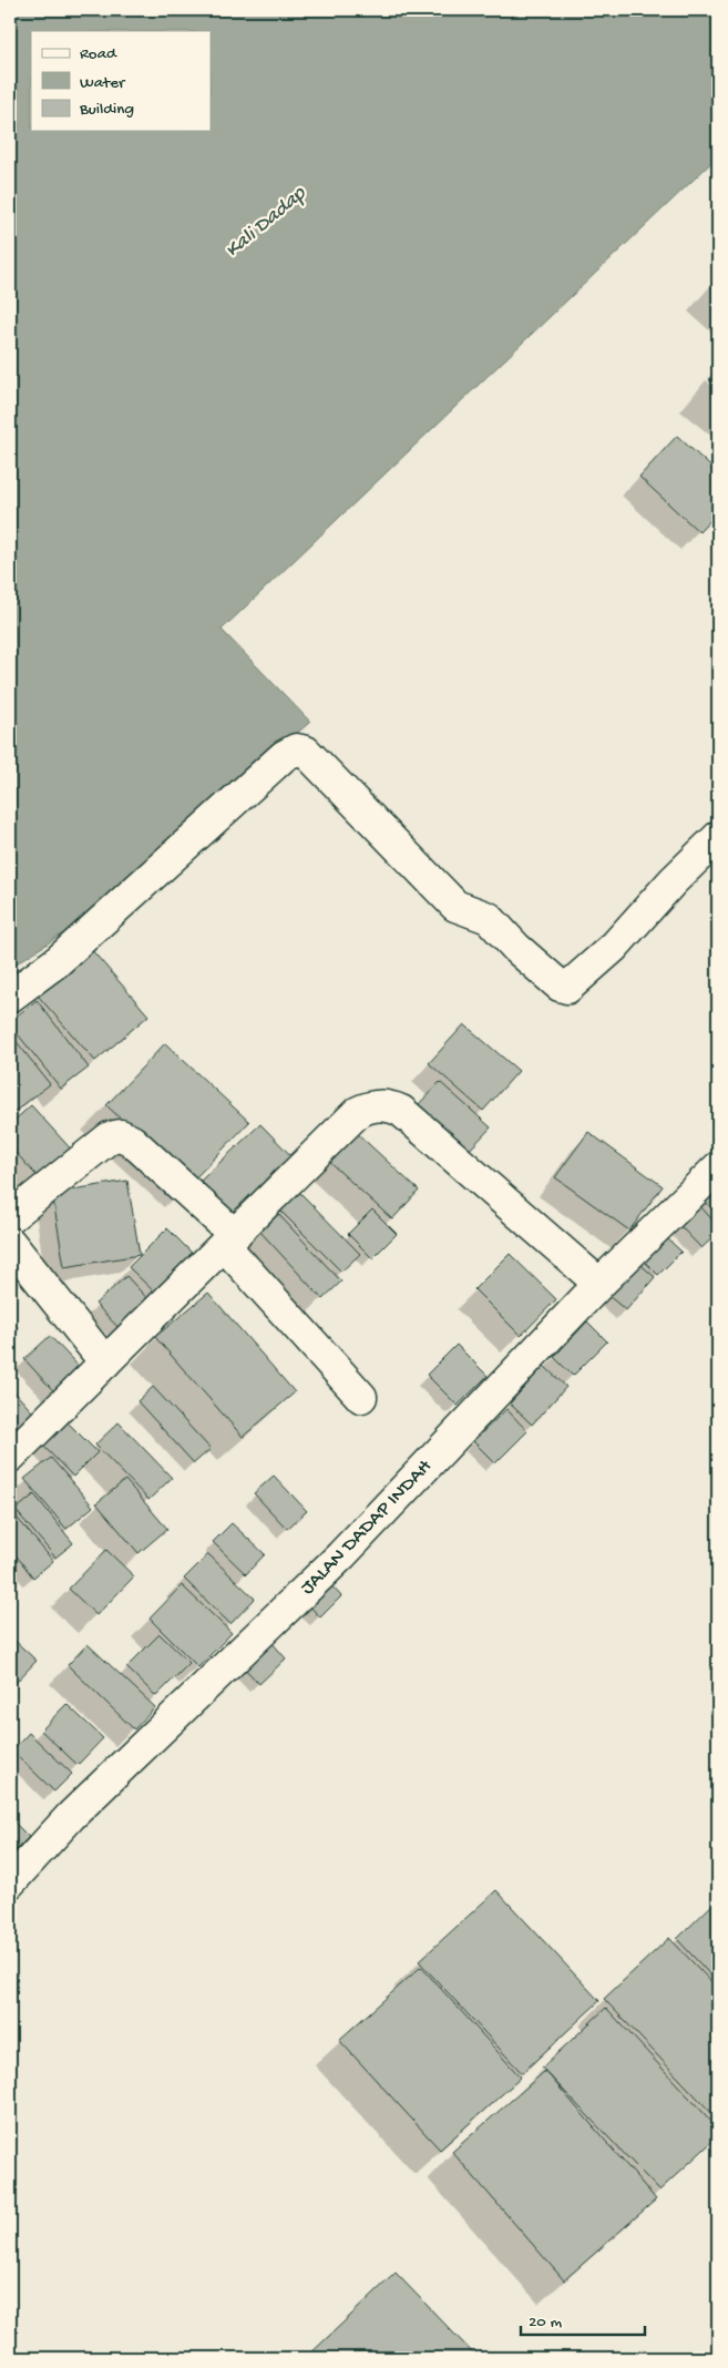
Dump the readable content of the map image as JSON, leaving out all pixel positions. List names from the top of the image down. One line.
{"streets":{"street":["JALAN DADAP INDAH"]},"water":["Kali Dadap"],"legend":["Road","Water","Building"],"scale_bar":"20 m"}
